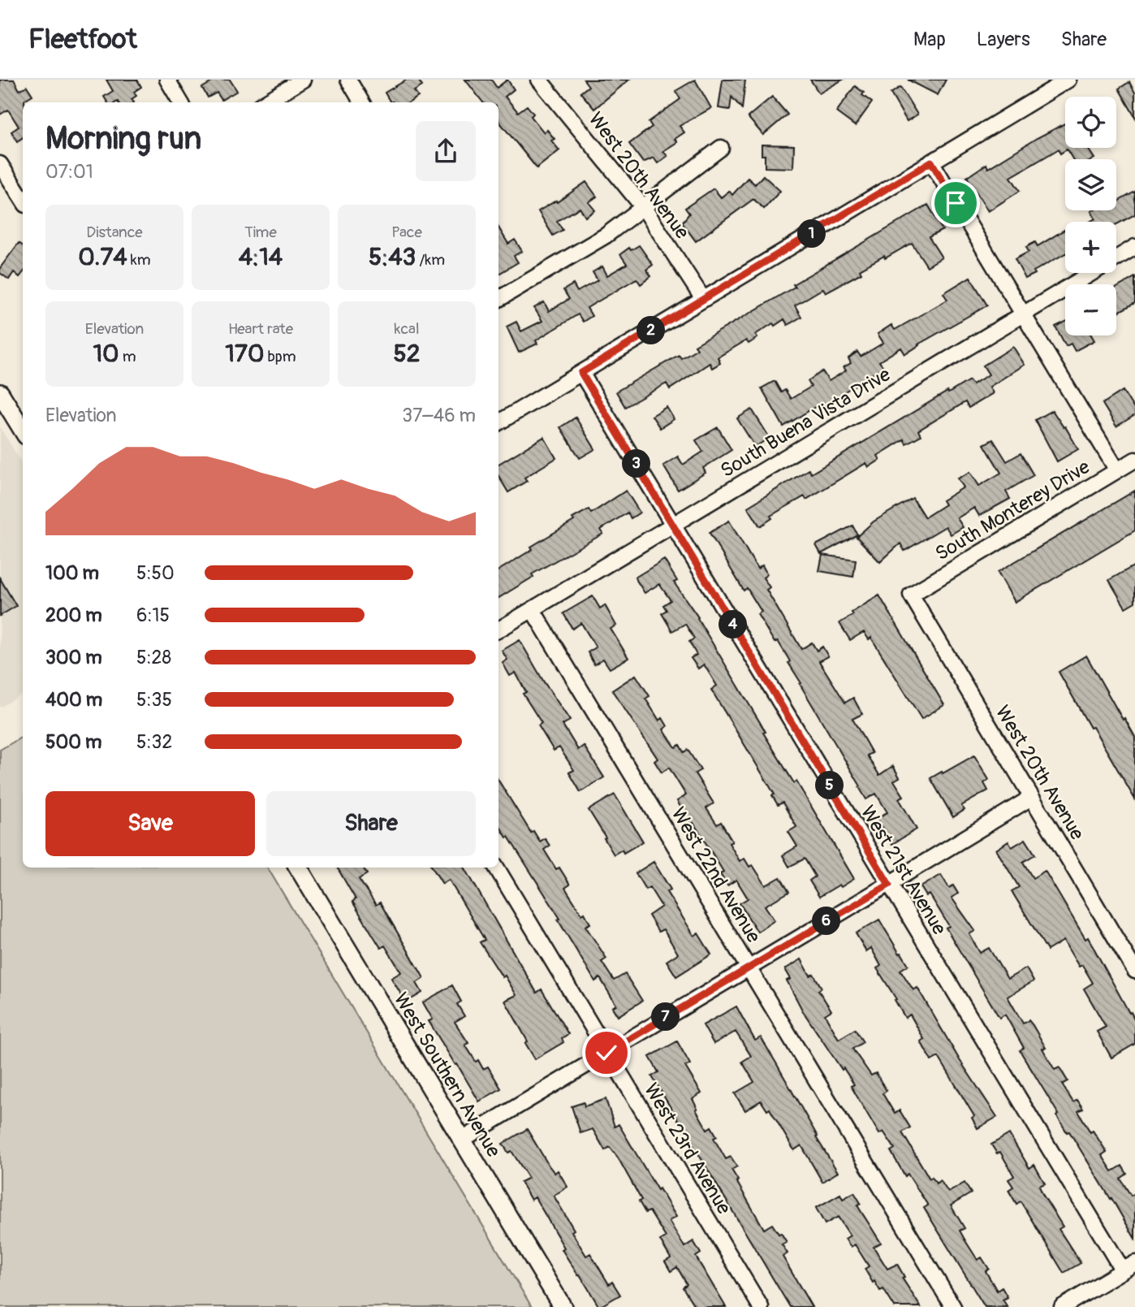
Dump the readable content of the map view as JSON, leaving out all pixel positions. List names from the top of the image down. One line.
{"streets":{"main road":["West Southern Avenue"],"street":["West 20th Avenue","South Buena Vista Drive","South Monterey Drive","West 21st Avenue","West 22nd Avenue","West 23rd Avenue"]},"crossings":[["West 20th Avenue","South Monterey Drive"],["South Buena Vista Drive","West 21st Avenue"],["South Buena Vista Drive","West 22nd Avenue"]],"page":{"header":"Fleetfoot","nav":["Map","Layers","Share"],"map_buttons":["+","−"],"heading":["Morning run","07:01"],"stats":[["Distance","0.74 km"],["Time","4:14"],["Pace","5:43 /km"],["Elevation","10 m"],["Heart rate","170 bpm"],["kcal","52"]],"pins":["1","2","3","4","5","6","7"],"chart":["Elevation","37–46 m"],"list":[{"name":"100 m","note":"5:50"},{"name":"200 m","note":"6:15"},{"name":"300 m","note":"5:28"},{"name":"400 m","note":"5:35"},{"name":"500 m","note":"5:32"}],"buttons":["Save","Share"]}}
